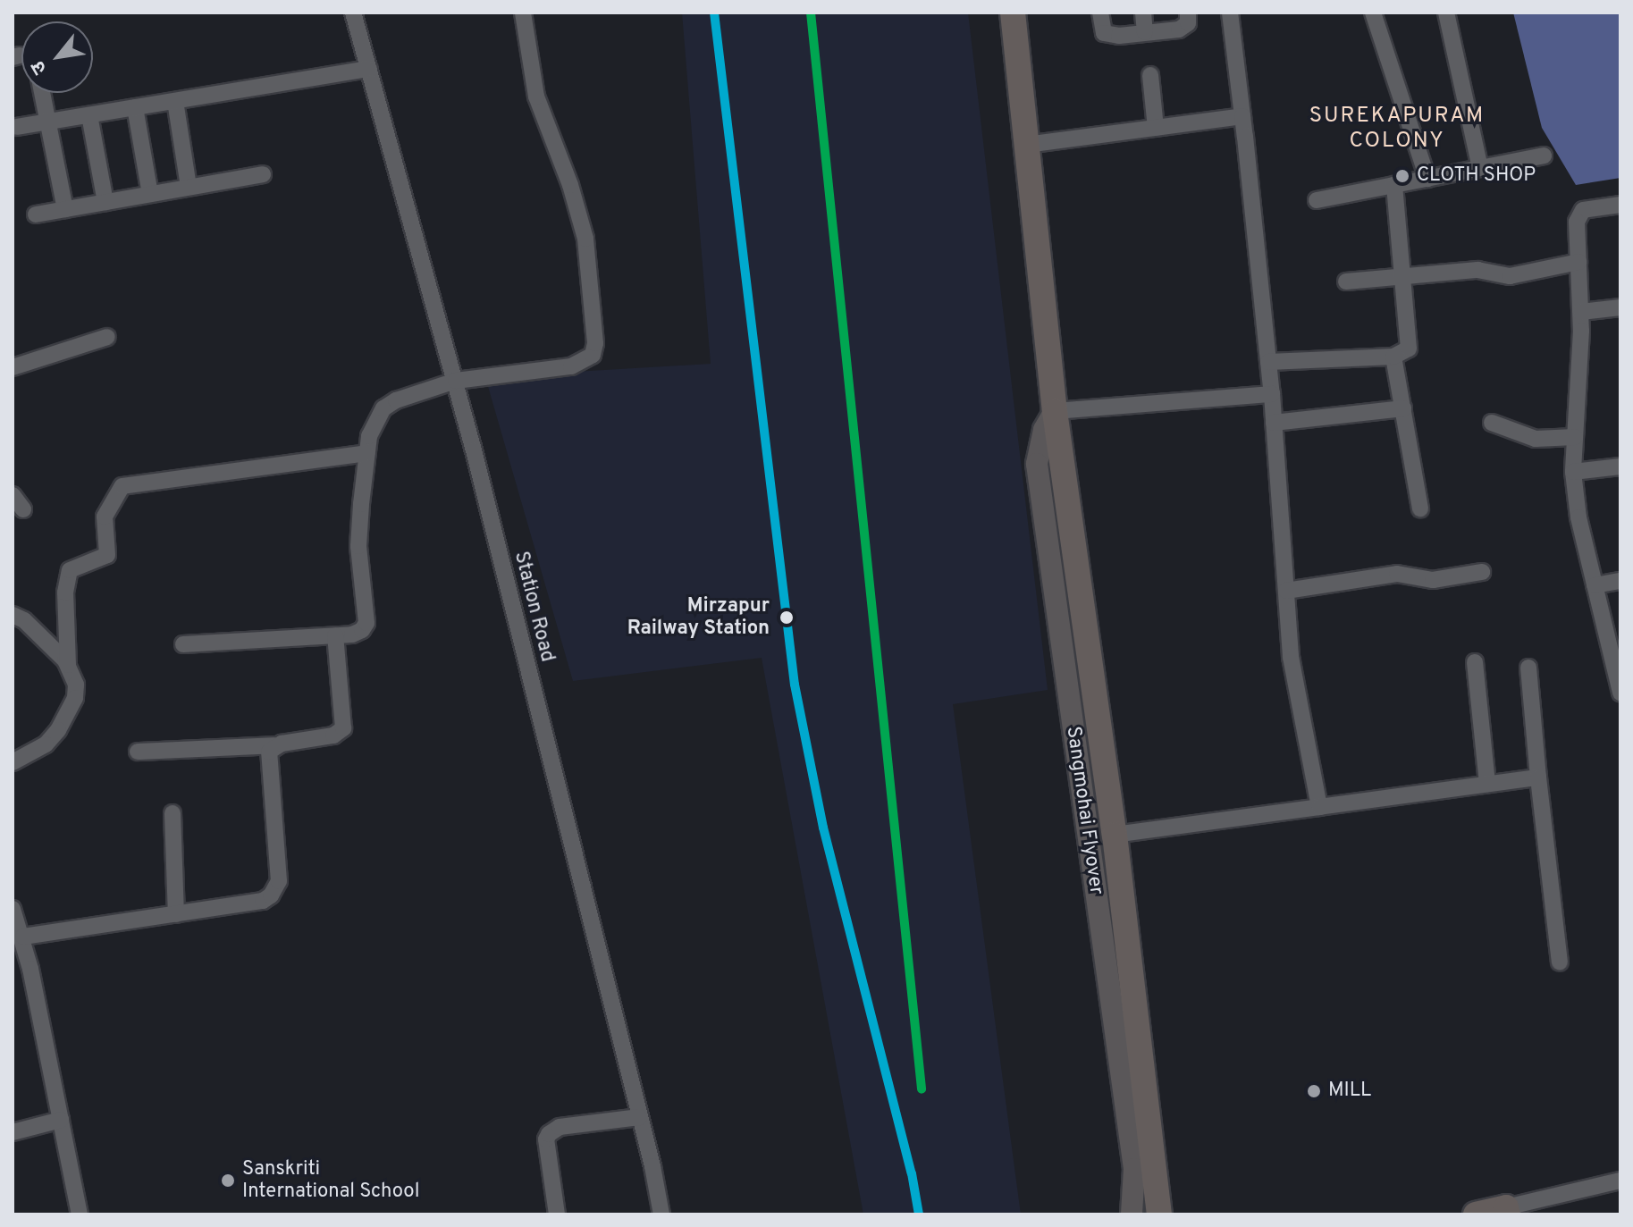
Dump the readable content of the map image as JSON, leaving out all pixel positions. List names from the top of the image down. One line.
{"streets":{"main road":["Sangmohai Flyover"],"street":["Station Road"]},"districts":["SUREKAPURAM COLONY"],"places":["CLOTH SHOP","Mirzapur Railway Station","MILL","Sanskriti International School"],"north":"bottom left"}
